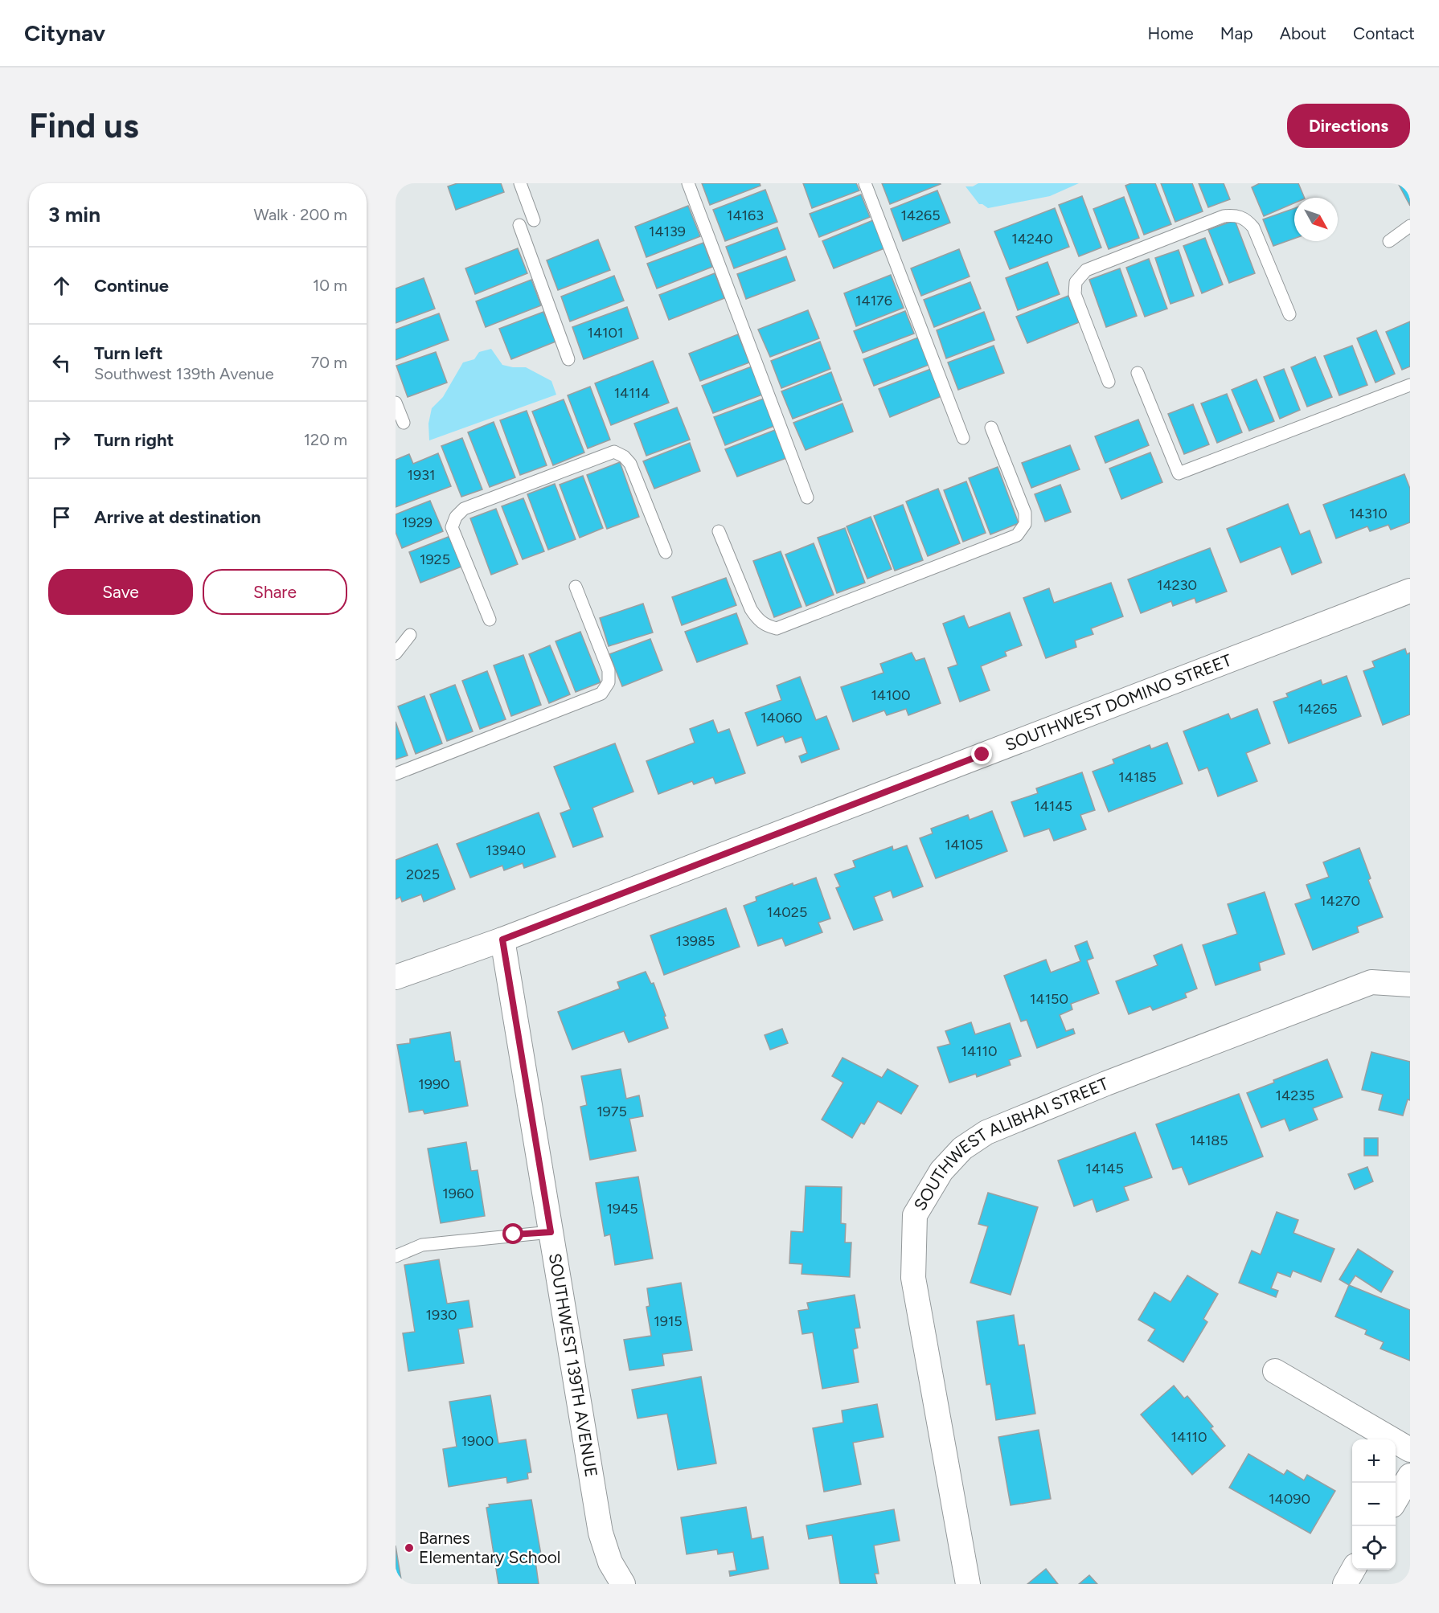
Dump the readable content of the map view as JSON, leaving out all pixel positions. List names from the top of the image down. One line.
{"streets":{"street":["SOUTHWEST DOMINO STREET","SOUTHWEST ALIBHAI STREET","SOUTHWEST 139TH AVENUE"]},"crossings":[["SOUTHWEST DOMINO STREET","SOUTHWEST 139TH AVENUE"]],"places":["Barnes Elementary School"],"house_numbers":["14163","14265","14139","14240","14176","14101","14114","1931","14310","1929","1925","14230","14100","14265","14060","14185","14145","14105","13940","2025","14270","14025","13985","14150","14110","1990","14235","1975","14185","14145","1960","1945","1930","1915","14110","1900","14090"],"north":"bottom right","page":{"header":"Citynav","nav":["Home","Map","About","Contact"],"buttons":["Directions",["Save","Share"]],"title":"Find us","heading":["3 min","Walk · 200 m"],"list":[["Continue","10 m"],["Turn left","Southwest 139th Avenue","70 m"],["Turn right","120 m"],"Arrive at destination"],"map_buttons":["+","−"]}}
